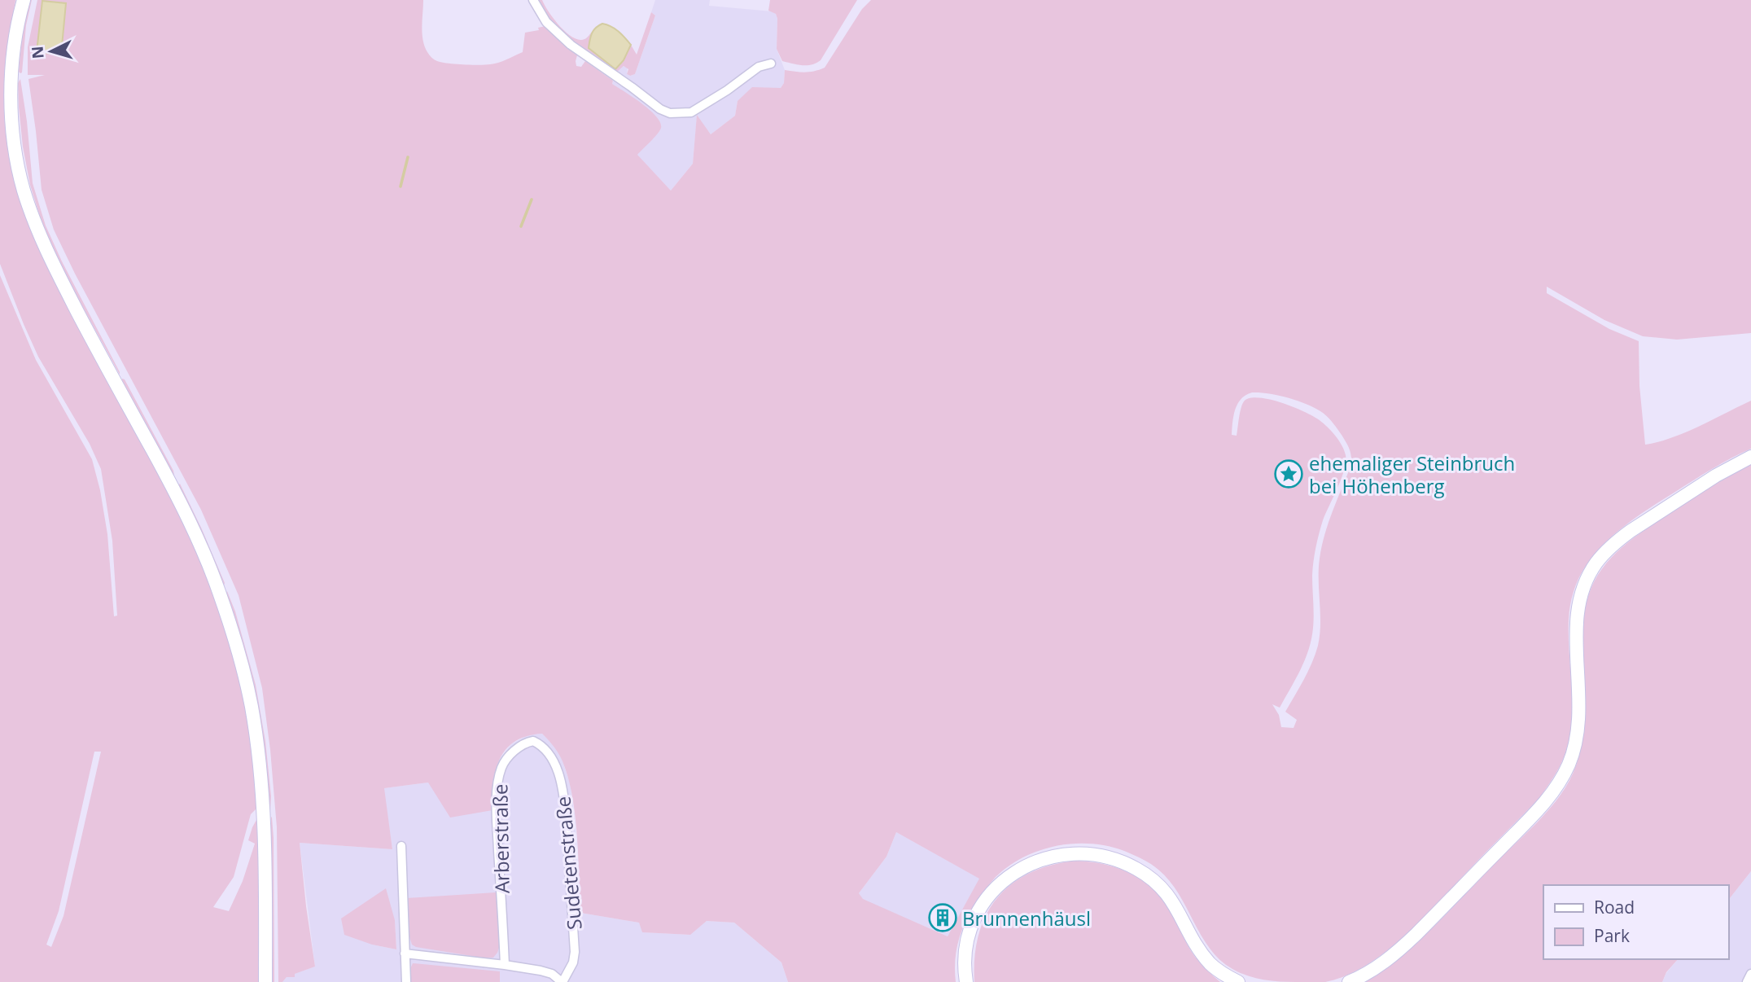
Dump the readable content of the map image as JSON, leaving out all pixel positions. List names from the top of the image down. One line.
{"streets":{"street":["Arberstraße","Sudetenstraße"]},"crossings":[["Arberstraße","Sudetenstraße"]],"places":{"place":["ehemaliger Steinbruch bei Höhenberg"],"building":["Brunnenhäusl"]},"legend":["Road","Park"],"north":"left"}
